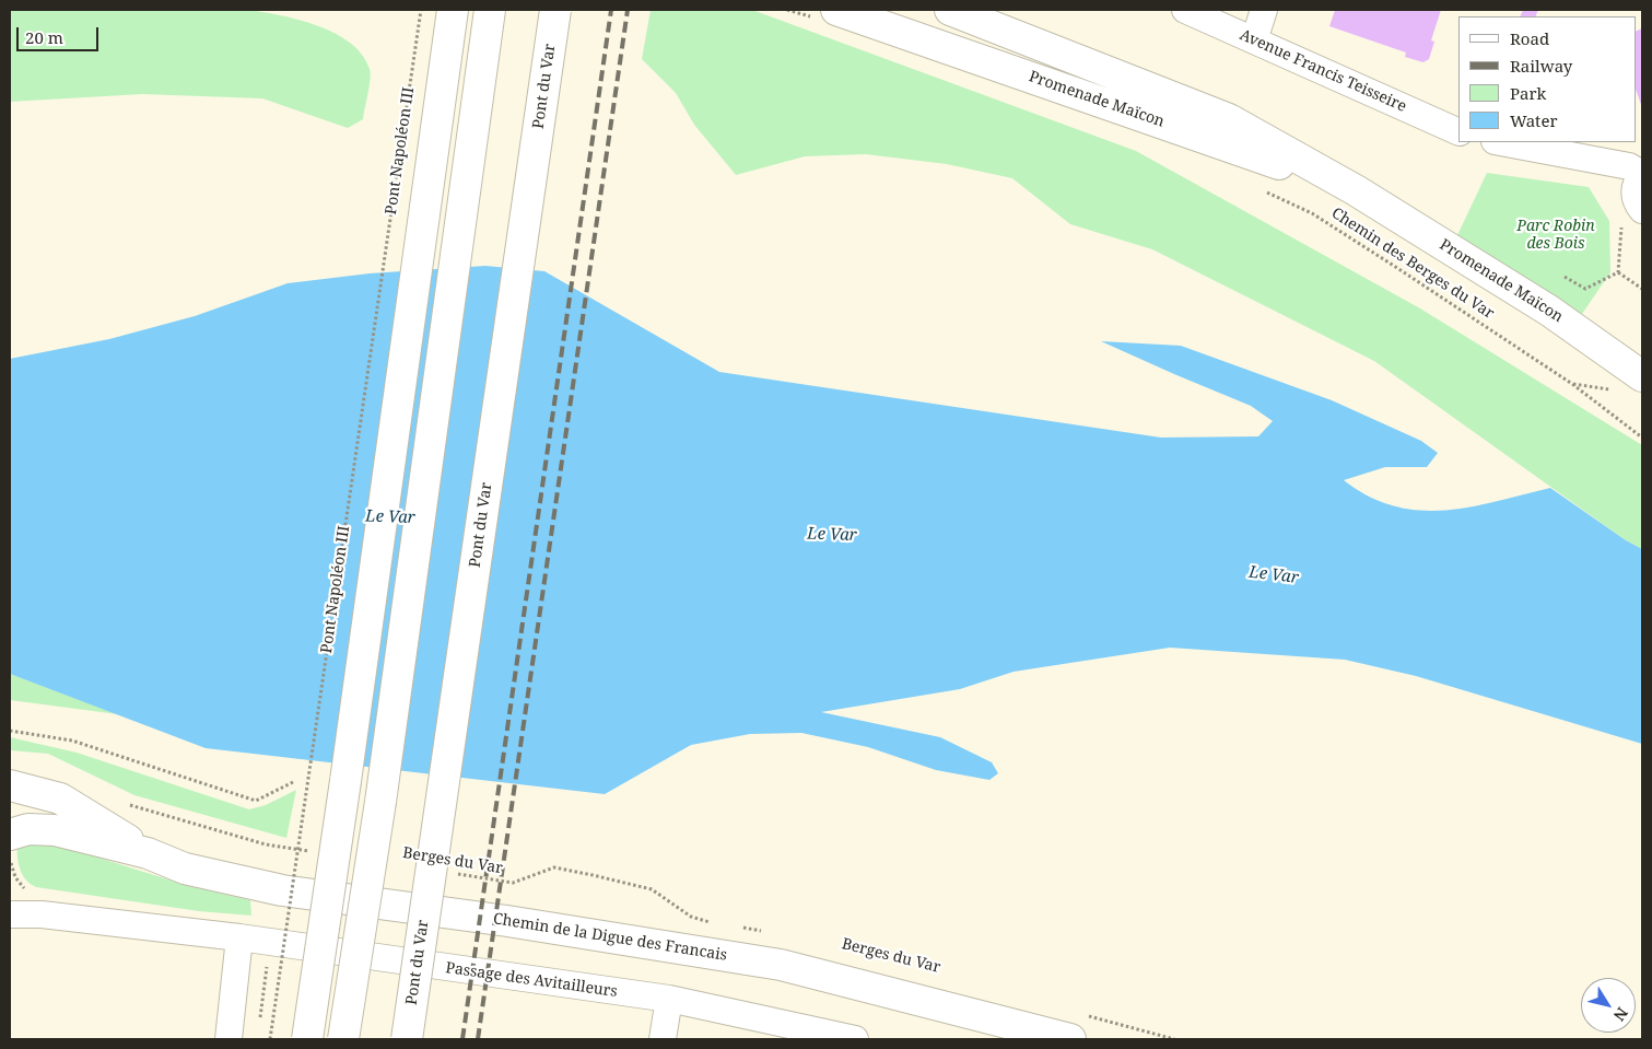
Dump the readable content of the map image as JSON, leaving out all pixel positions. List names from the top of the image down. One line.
{"streets":{"main road":["Pont du Var","Promenade Maïcon","Chemin de la Digue des Francais"],"street":["Avenue Francis Teisseire","Passage des Avitailleurs"],"path":["Pont Napoléon III","Chemin des Berges du Var","Berges du Var"]},"water":["Le Var"],"parks":["Parc Robin des Bois"],"legend":["Road","Railway","Park","Water"],"scale_bar":"20 m","north":"bottom right"}
